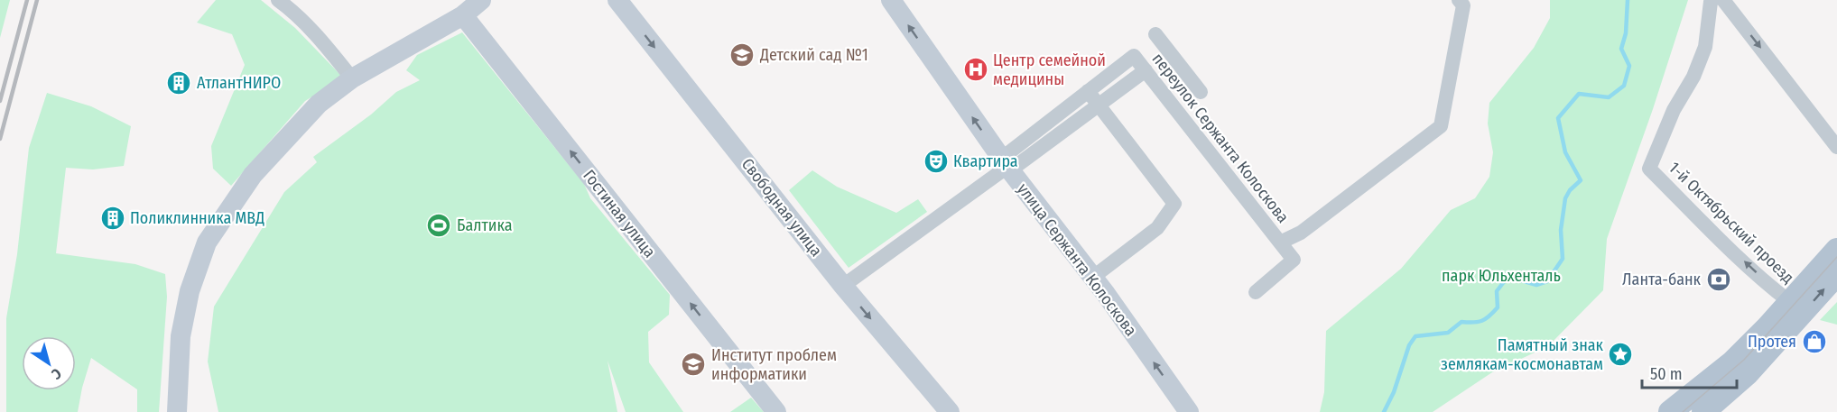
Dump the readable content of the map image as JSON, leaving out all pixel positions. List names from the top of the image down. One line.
{"streets":{"street":["переулок Сержанта Колоскова","Свободная улица","Гостиная улица","1-й Октябрьский проезд","улица Сержанта Колоскова"]},"crossings":[["переулок Сержанта Колоскова","улица Сержанта Колоскова"]],"one_way":["Свободная улица","Гостиная улица","1-й Октябрьский проезд","улица Сержанта Колоскова"],"parks":["парк Юльхенталь"],"places":{"school or university":["Детский сад №1","Институт проблем информатики"],"hospital":["Центр семейной медицины"],"building":["АтлантНИРО","Поликлинника МВД"],"theatre":["Квартира"],"sports":["Балтика"],"bank":["Ланта-банк"],"shop":["Протея"],"place":["Памятный знак землякам-космонавтам"]},"scale_bar":"50 m","north":"bottom right"}
